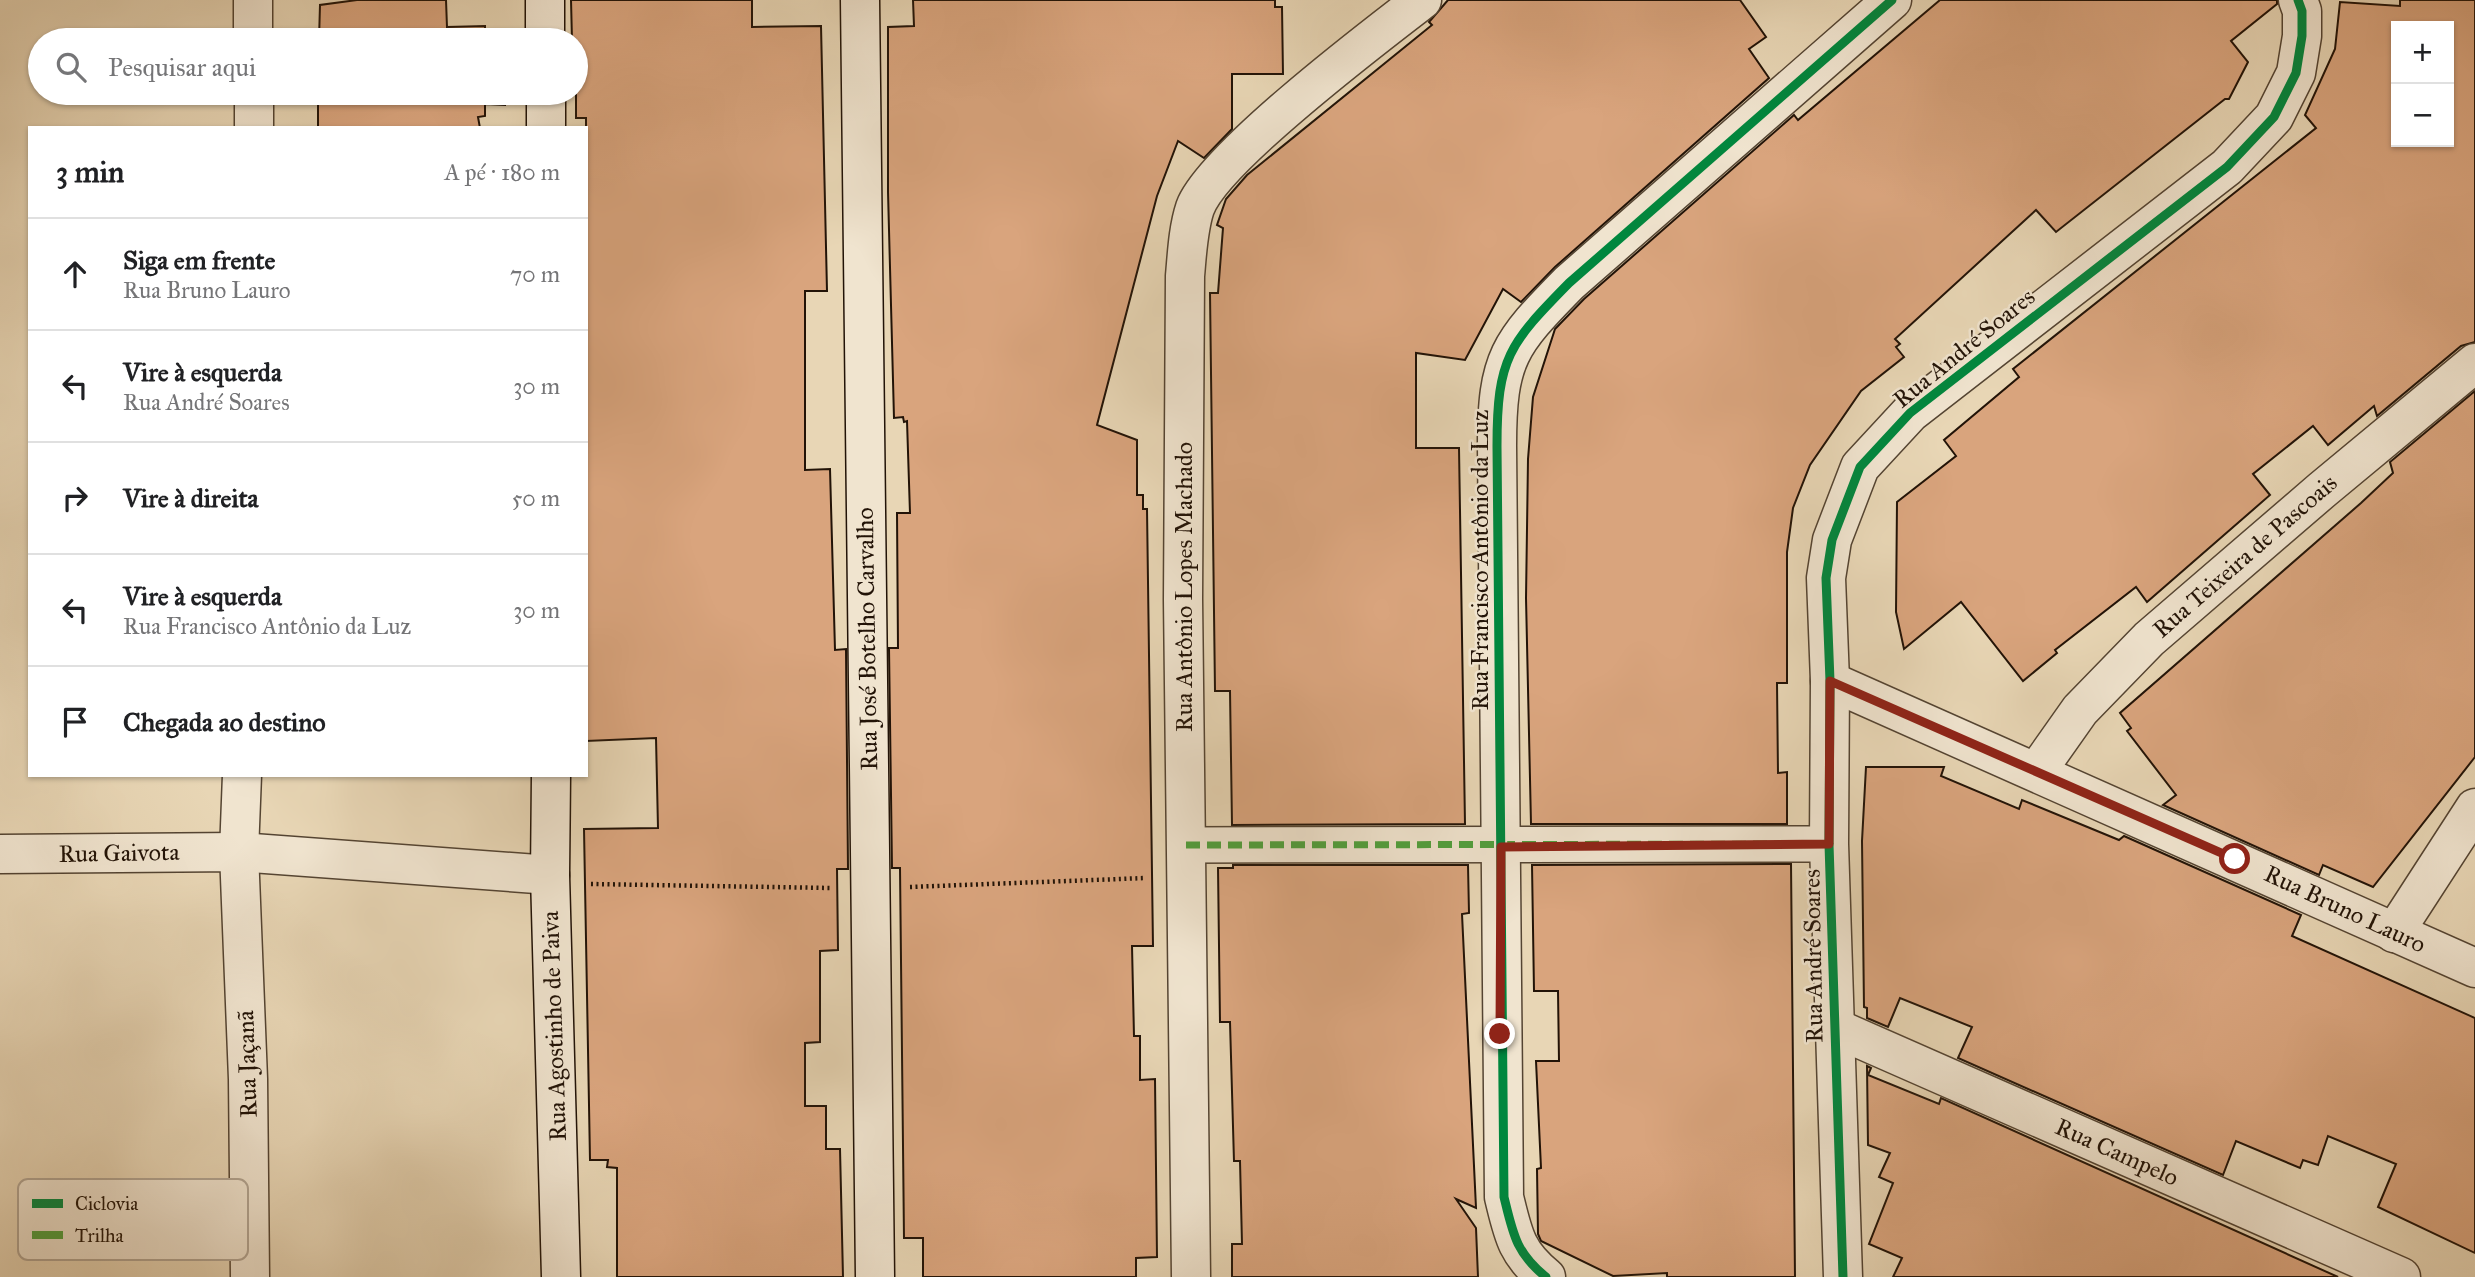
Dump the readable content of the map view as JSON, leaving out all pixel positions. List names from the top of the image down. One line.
{"streets":{"street":["Rua André Soares","Rua Teixeira de Pascoais","Rua Francisco Antônio da Luz","Rua Antônio Lopes Machado","Rua José Botelho Carvalho","Rua Gaivota","Rua Bruno Lauro","Rua Agostinho de Paiva","Rua Jaçanã","Rua Campelo"]},"crossings":[["Rua André Soares","Rua Bruno Lauro"],["Rua André Soares","Rua Campelo"],["Rua Teixeira de Pascoais","Rua Bruno Lauro"],["Rua Gaivota","Rua Agostinho de Paiva"],["Rua Gaivota","Rua Jaçanã"]],"legend":["Ciclovia","Trilha"],"page":{"map_buttons":["+","−"],"search":"Pesquisar aqui","heading":["3 min","A pé · 180 m"],"list":[["Siga em frente","Rua Bruno Lauro","70 m"],["Vire à esquerda","Rua André Soares","30 m"],["Vire à direita","50 m"],["Vire à esquerda","Rua Francisco Antônio da Luz","30 m"],"Chegada ao destino"]}}
